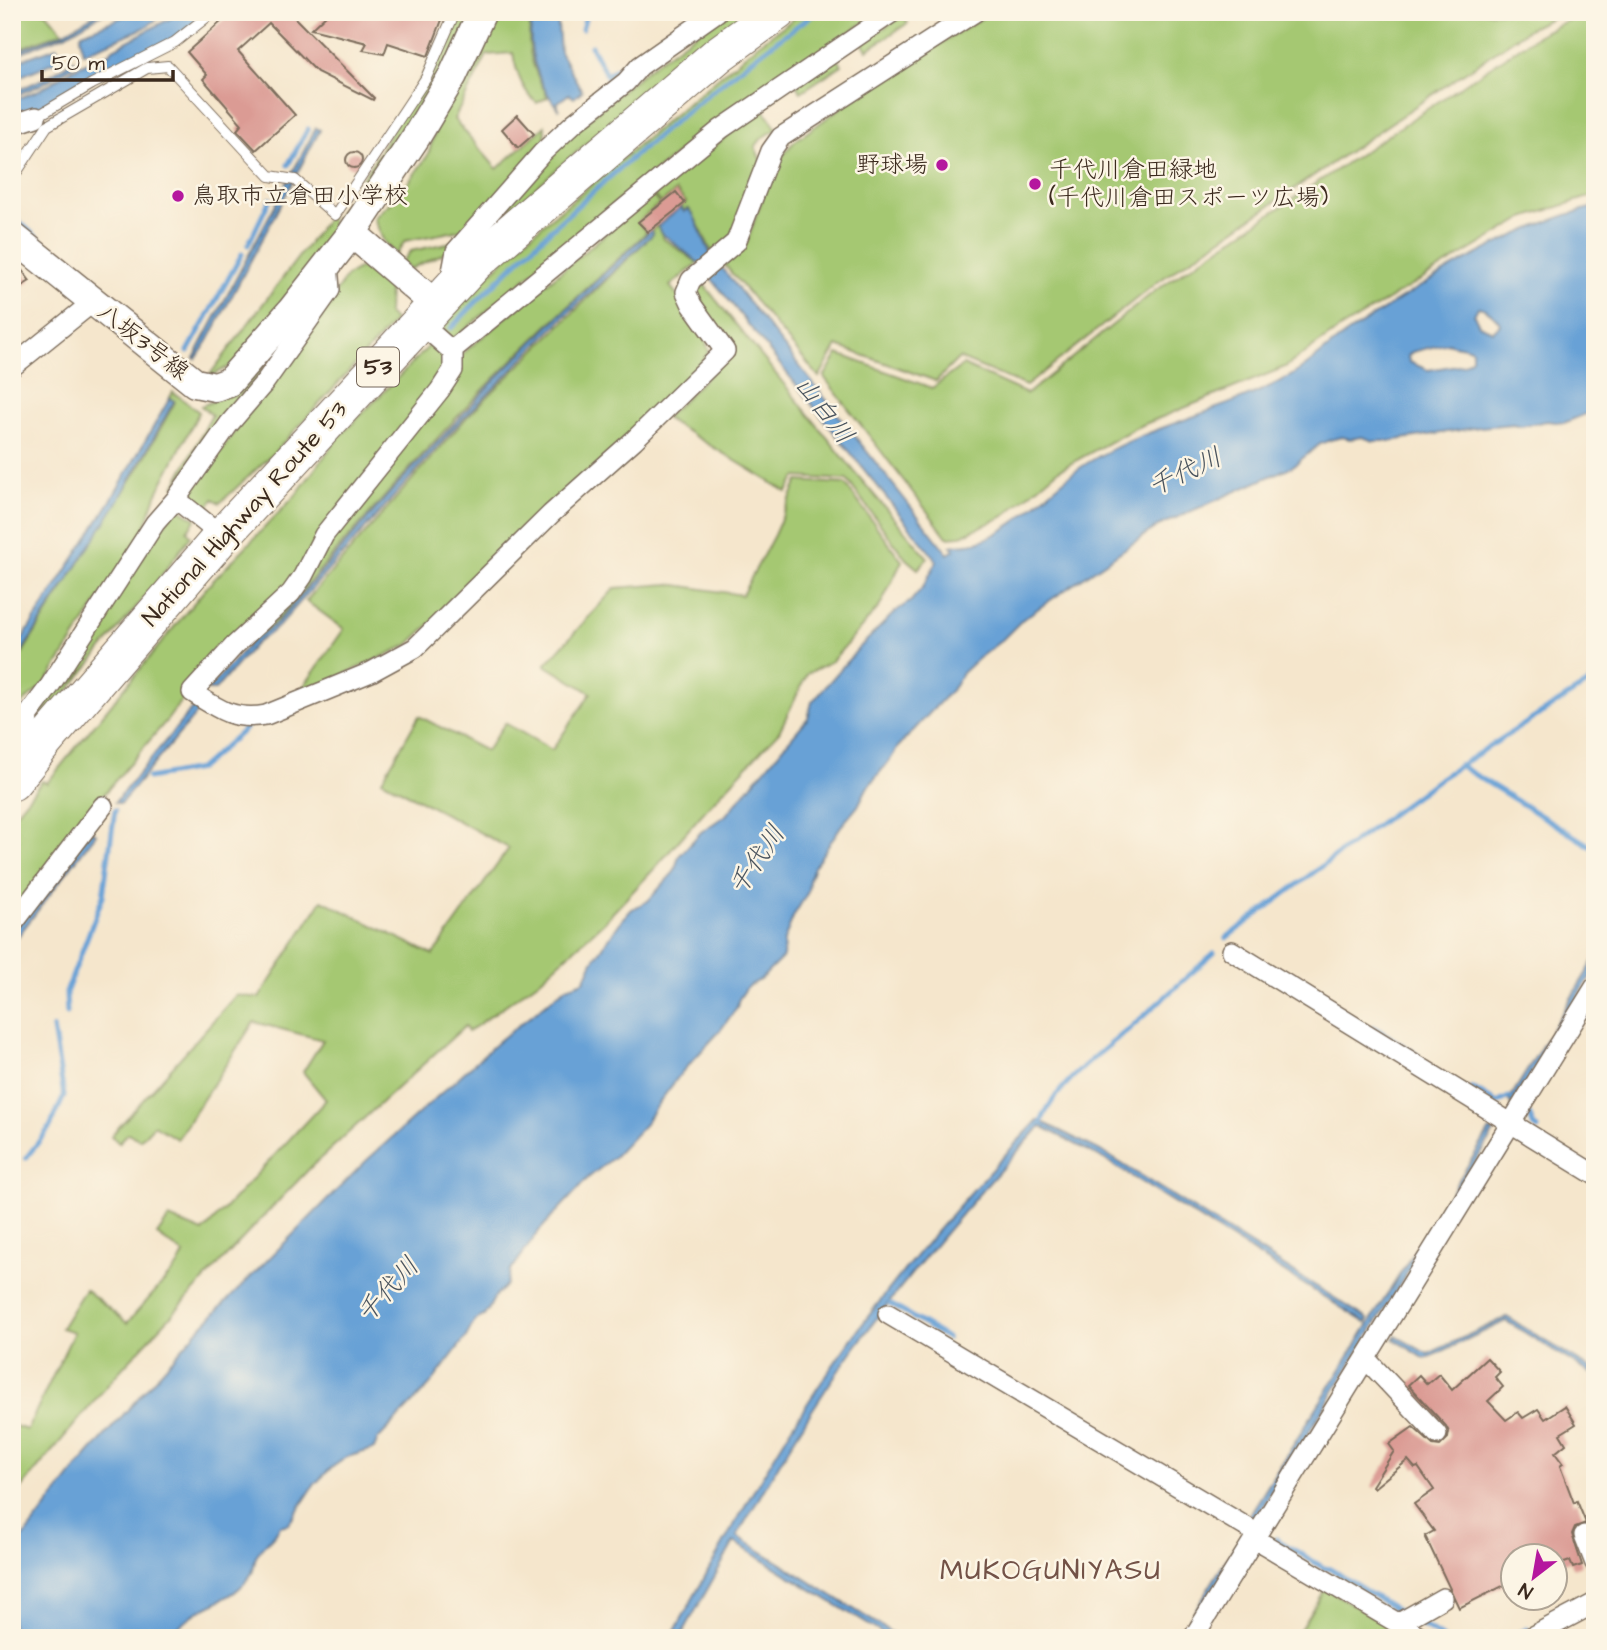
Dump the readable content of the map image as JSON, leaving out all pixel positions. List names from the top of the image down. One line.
{"streets":{"highway":["53","National Highway Route 53"],"street":["八坂3号線"]},"districts":["MUKOGUNIYASU"],"water":["山白川","千代川"],"places":["野球場","千代川倉田緑地 (千代川倉田スポーツ広場)","鳥取市立倉田小学校"],"scale_bar":"50 m","north":"bottom left"}
